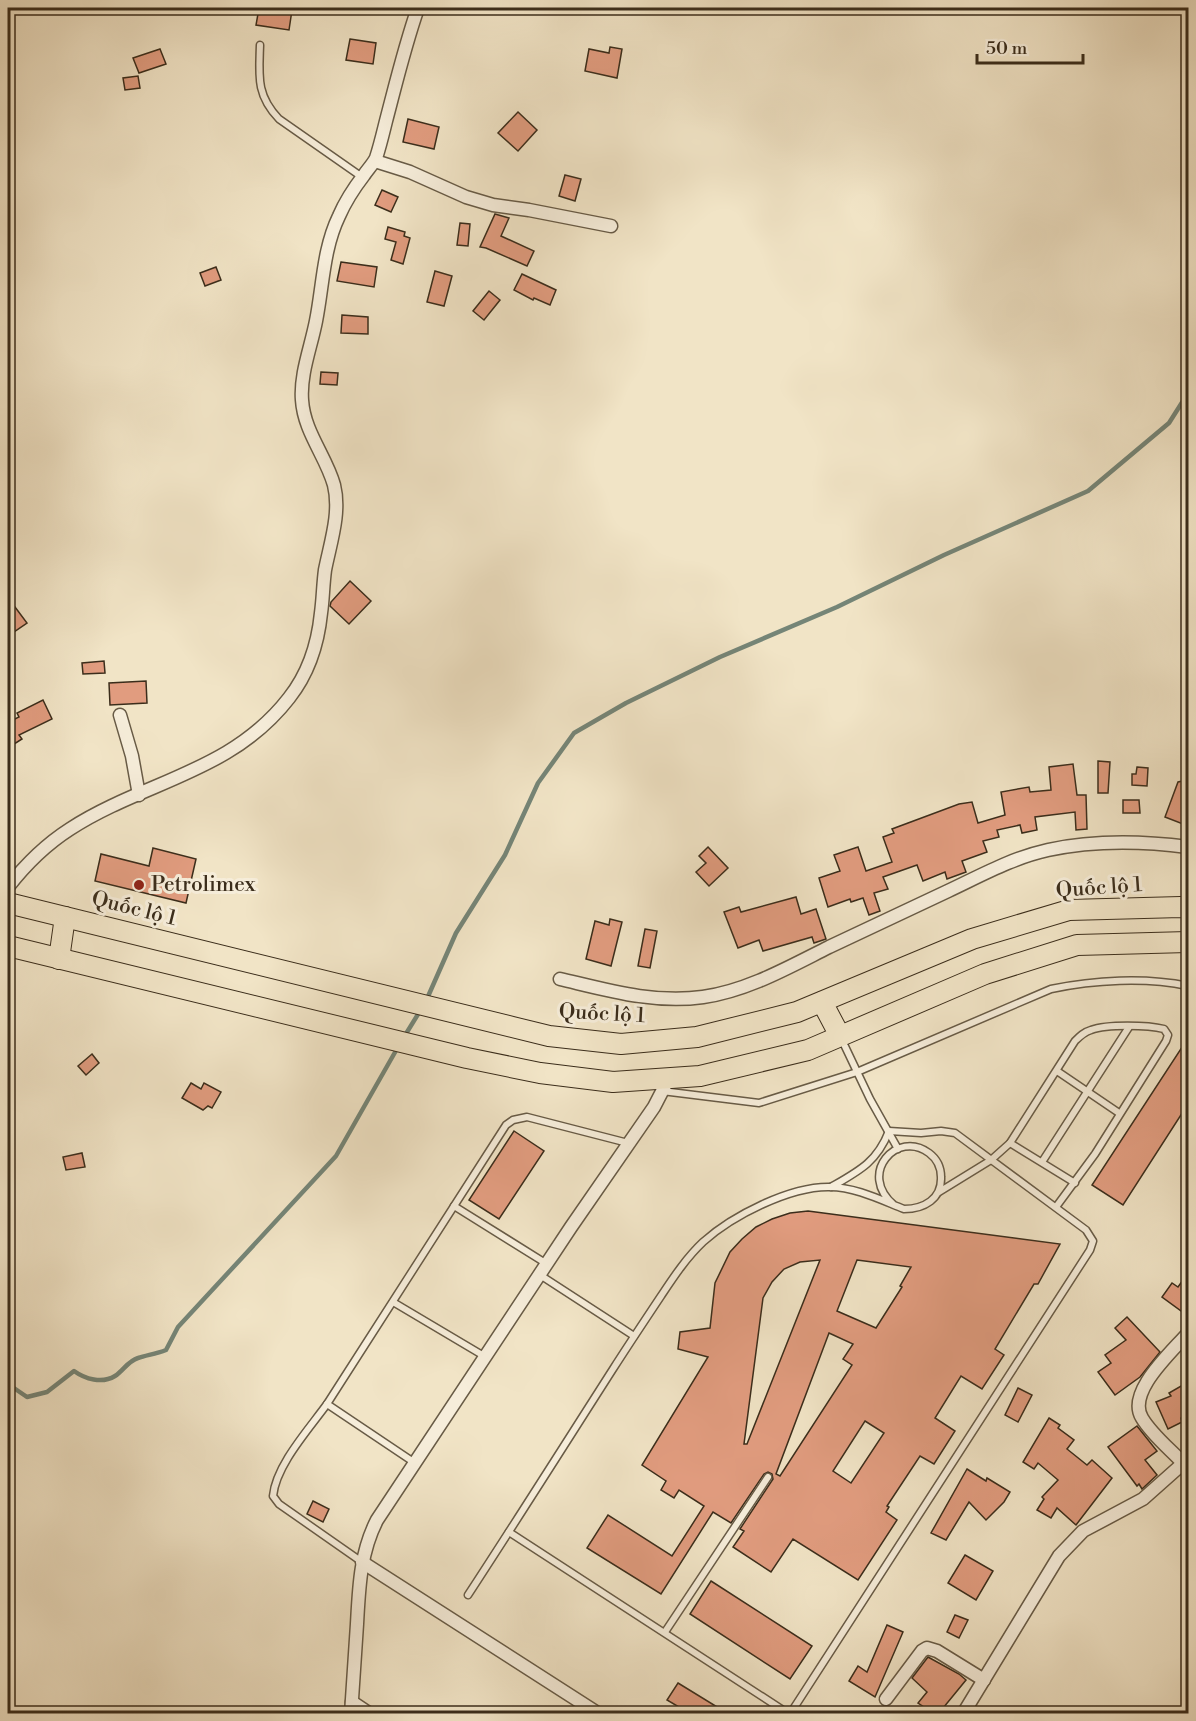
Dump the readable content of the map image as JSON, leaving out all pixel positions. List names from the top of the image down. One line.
{"streets":{"highway":["Quốc lộ 1"]},"places":["Petrolimex"],"scale_bar":"50 m"}
